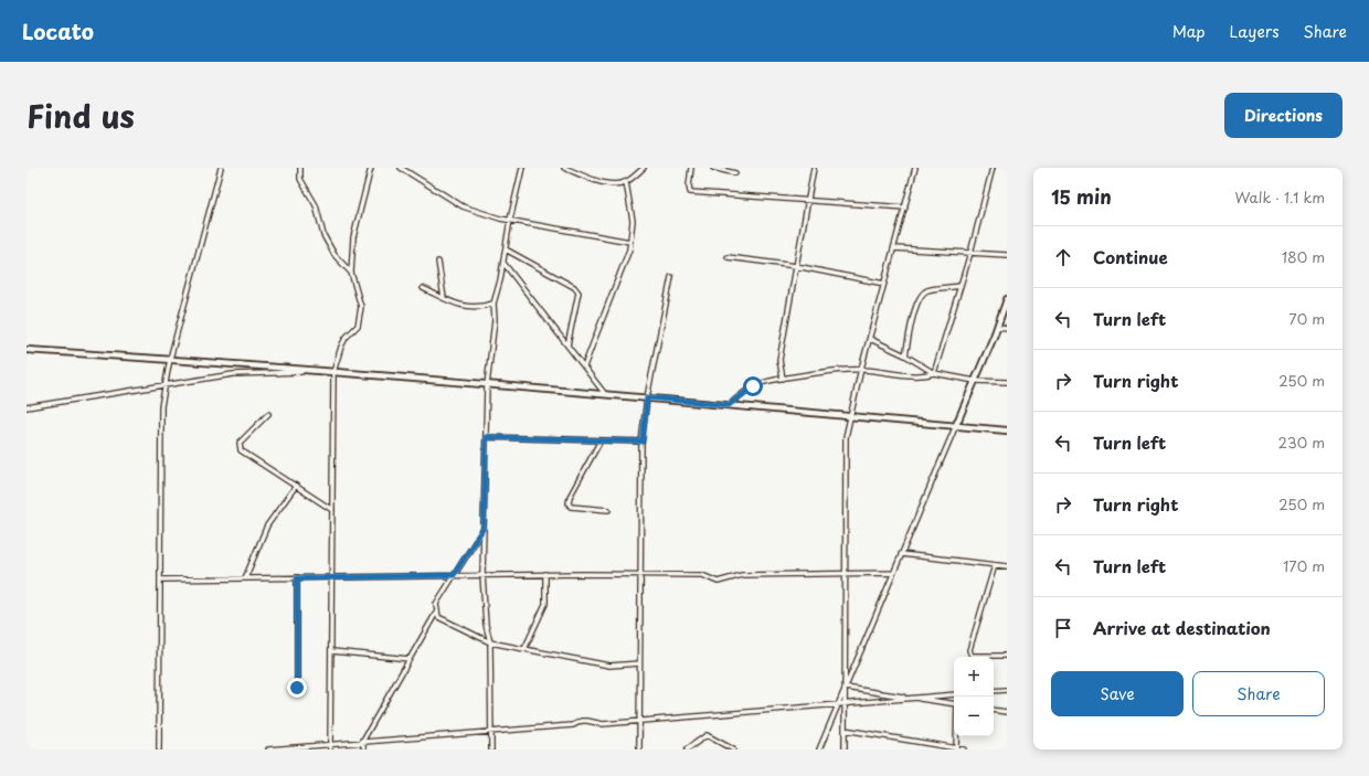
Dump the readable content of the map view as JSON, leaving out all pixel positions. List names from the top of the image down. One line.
{"page":{"header":"Locato","nav":["Map","Layers","Share"],"title":"Find us","buttons":["Directions",["Save","Share"]],"heading":["15 min","Walk · 1.1 km"],"list":[["Continue","180 m"],["Turn left","70 m"],["Turn right","250 m"],["Turn left","230 m"],["Turn right","250 m"],["Turn left","170 m"],"Arrive at destination"],"map_buttons":["+","−"]}}
